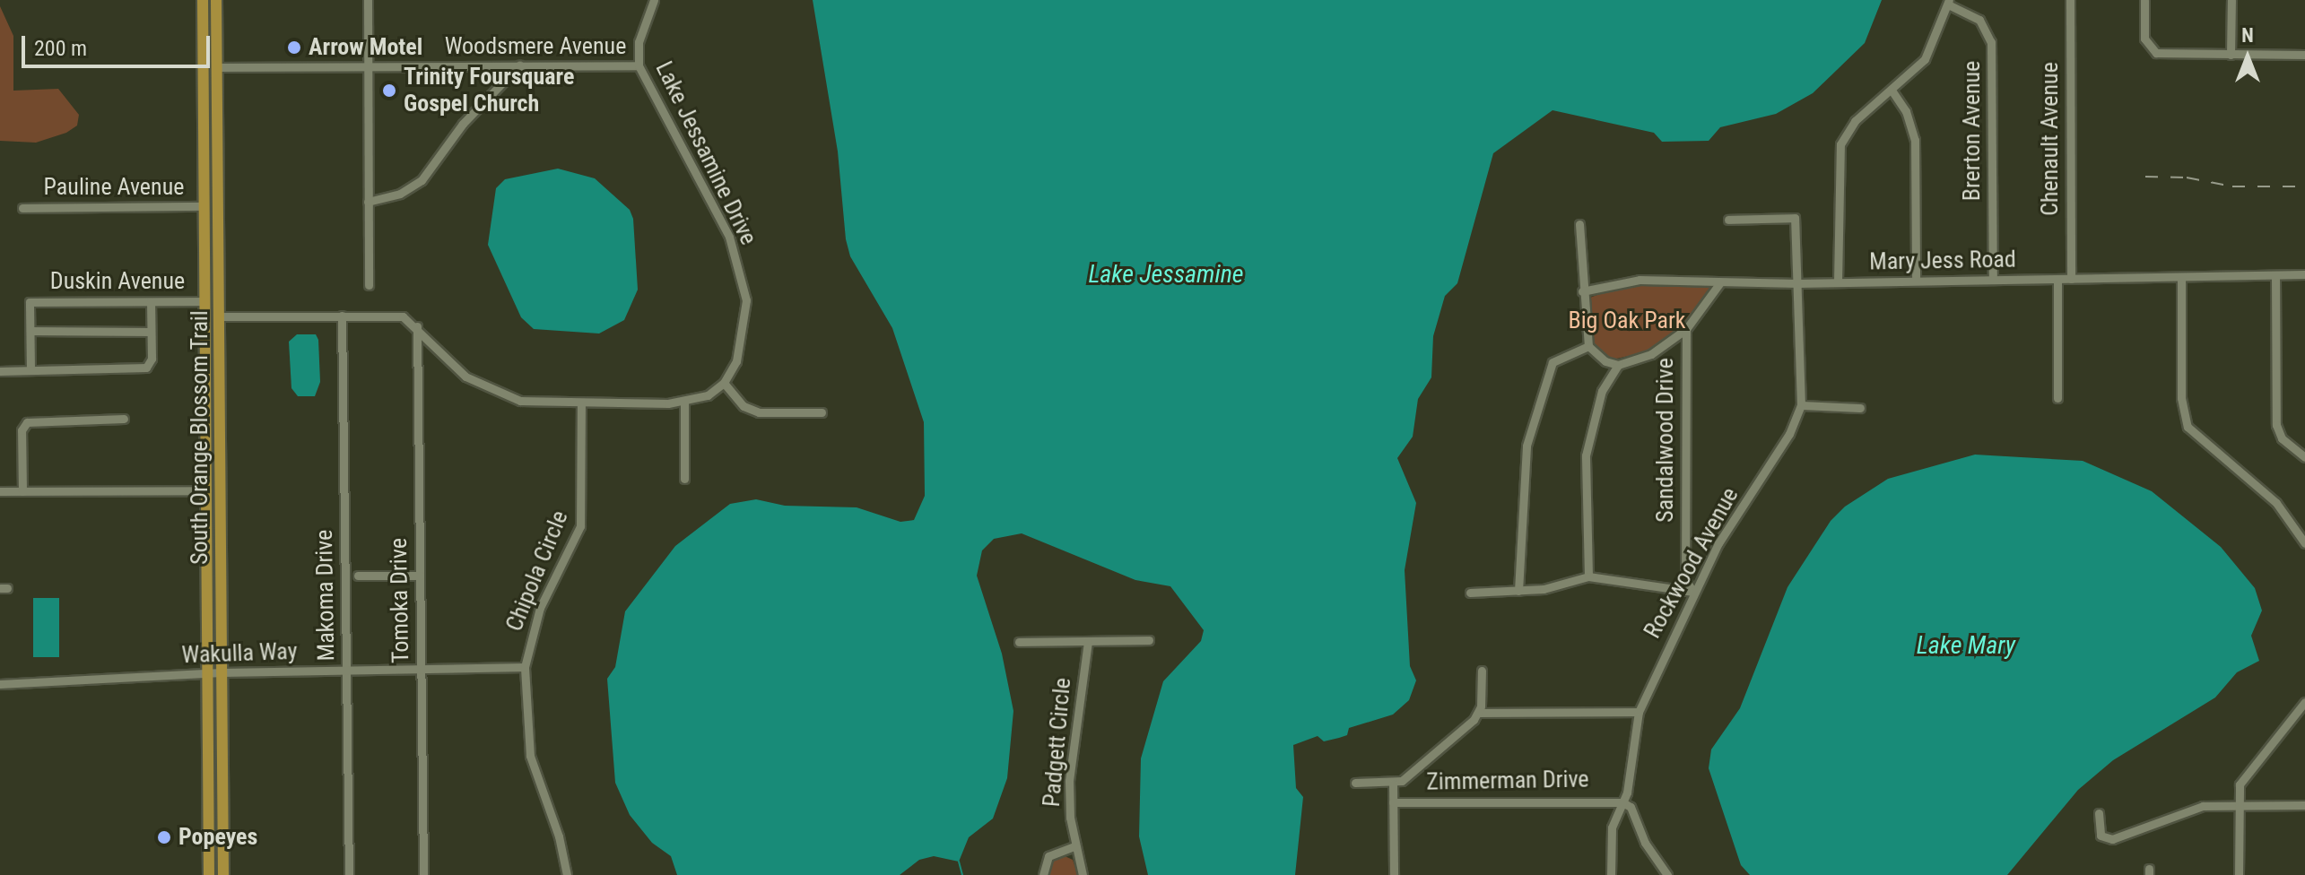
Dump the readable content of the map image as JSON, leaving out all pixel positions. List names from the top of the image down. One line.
{"streets":{"main road":["South Orange Blossom Trail"],"street":["Woodsmere Avenue","Brerton Avenue","Chenault Avenue","Lake Jessamine Drive","Pauline Avenue","Mary Jess Road","Duskin Avenue","Sandalwood Drive","Rockwood Avenue","Chipola Circle","Makoma Drive","Tomoka Drive","Wakulla Way","Padgett Circle","Zimmerman Drive"]},"crossings":[["Woodsmere Avenue","Lake Jessamine Drive"],["Woodsmere Avenue","South Orange Blossom Trail"],["Brerton Avenue","Mary Jess Road"],["Chenault Avenue","Mary Jess Road"],["Pauline Avenue","South Orange Blossom Trail"],["Mary Jess Road","Rockwood Avenue"],["Duskin Avenue","South Orange Blossom Trail"],["South Orange Blossom Trail","Wakulla Way"],["Sandalwood Drive","Rockwood Avenue"],["Rockwood Avenue","Zimmerman Drive"],["Chipola Circle","Wakulla Way"],["Makoma Drive","Wakulla Way"],["Tomoka Drive","Wakulla Way"]],"water":["Lake Jessamine","Lake Mary"],"parks":["Big Oak Park"],"places":["Arrow Motel","Trinity Foursquare Gospel Church","Popeyes"],"scale_bar":"200 m","north":"top"}
